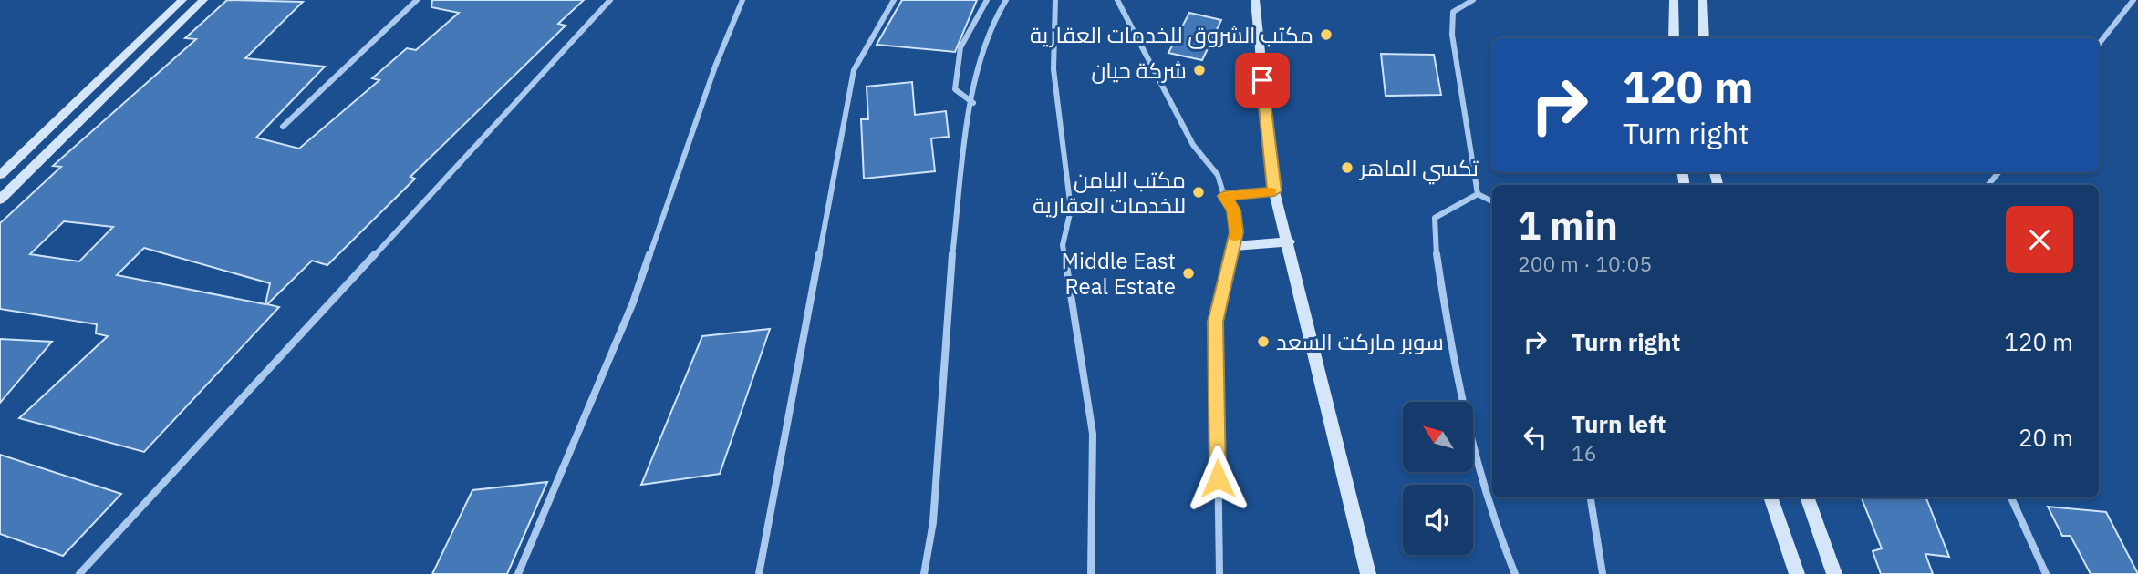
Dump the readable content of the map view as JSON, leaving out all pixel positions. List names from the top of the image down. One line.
{"places":["مكتب الشروق للخدمات العقارية","شركة حيان","تكسي الماهر","مكتب اليامن للخدمات العقارية","Middle East Real Estate","سوبر ماركت السعد"],"north":"top left","page":{"turn":["120 m","Turn right"],"heading":["1 min","200 m · 10:05"],"list":[{"name":"Turn right","value":"120 m"},{"name":"Turn left","note":"16","value":"20 m"}]}}
